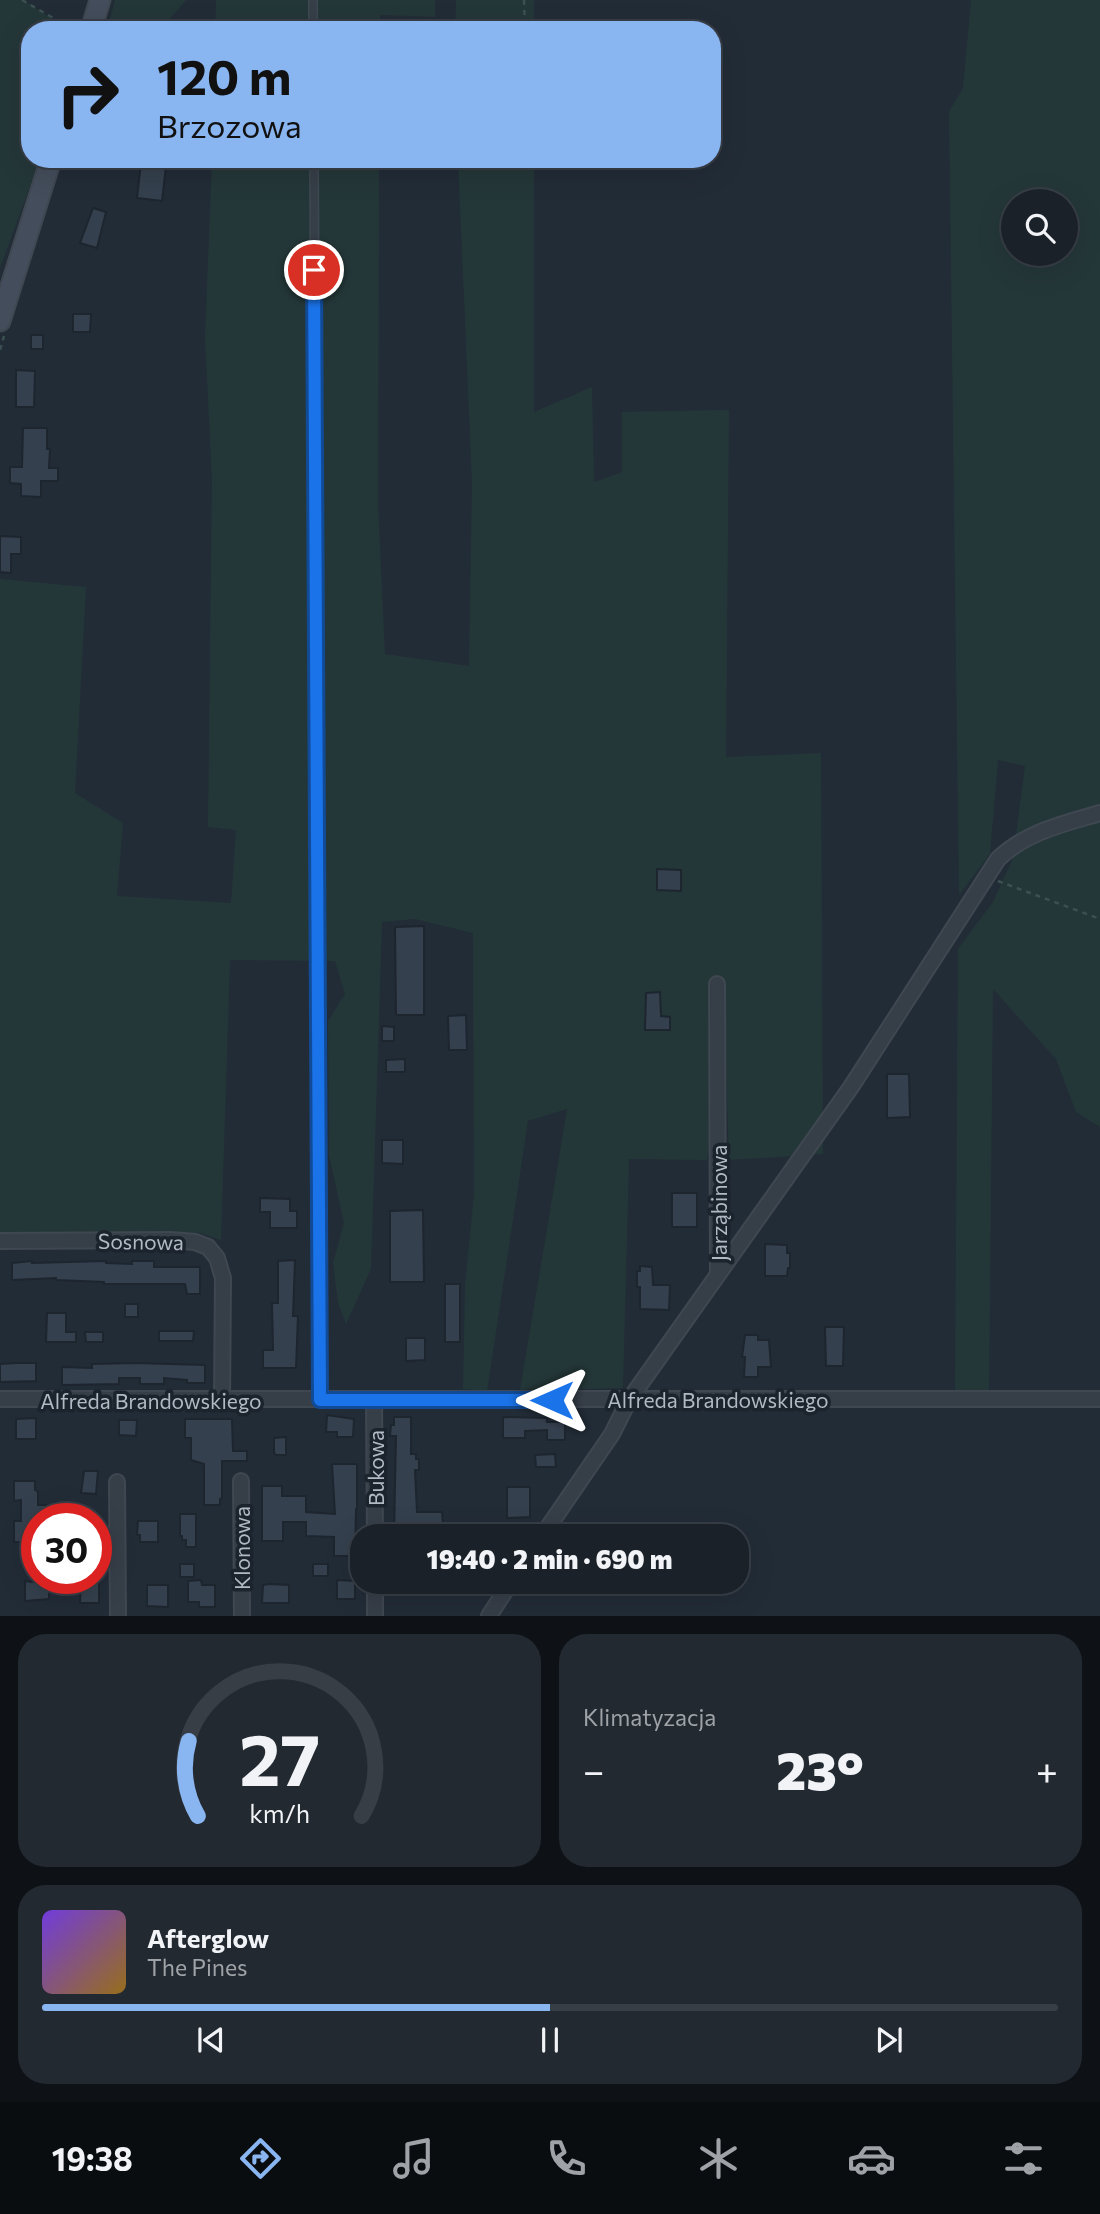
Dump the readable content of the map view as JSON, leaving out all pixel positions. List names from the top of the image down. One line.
{"streets":{"street":["Jarząbinowa","Sosnowa","Alfreda Brandowskiego","Bukowa","Klonowa"]},"crossings":[["Jarząbinowa","Alfreda Brandowskiego"],["Sosnowa","Alfreda Brandowskiego"],["Alfreda Brandowskiego","Bukowa"]],"page":{"turn":["120 m","Brzozowa"],"limit":"30","trip":"19:40 · 2 min · 690 m","tile":"Klimatyzacja","heat":["−","23°","+"],"song":["Afterglow","The Pines"],"tabs":"19:38","gauge":["27","km/h"]}}
